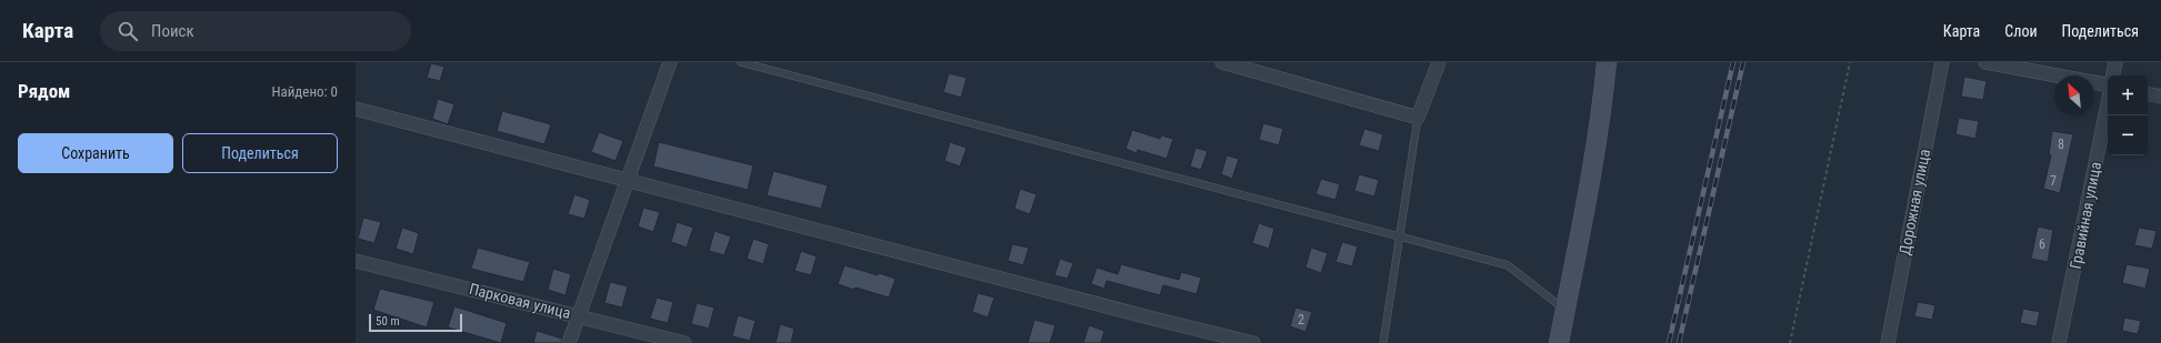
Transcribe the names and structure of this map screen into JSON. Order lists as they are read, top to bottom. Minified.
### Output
{"streets":{"street":["Дорожная улица","Гравийная улица","Парковая улица"]},"house_numbers":["8","7","6","2"],"scale_bar":"50 m","north":"top left","page":{"header":"Карта","search":"Поиск","nav":["Карта","Слои","Поделиться"],"heading":["Рядом","Найдено: 0"],"map_buttons":["+","−"],"buttons":["Сохранить","Поделиться"],"scale":"50 m"}}
